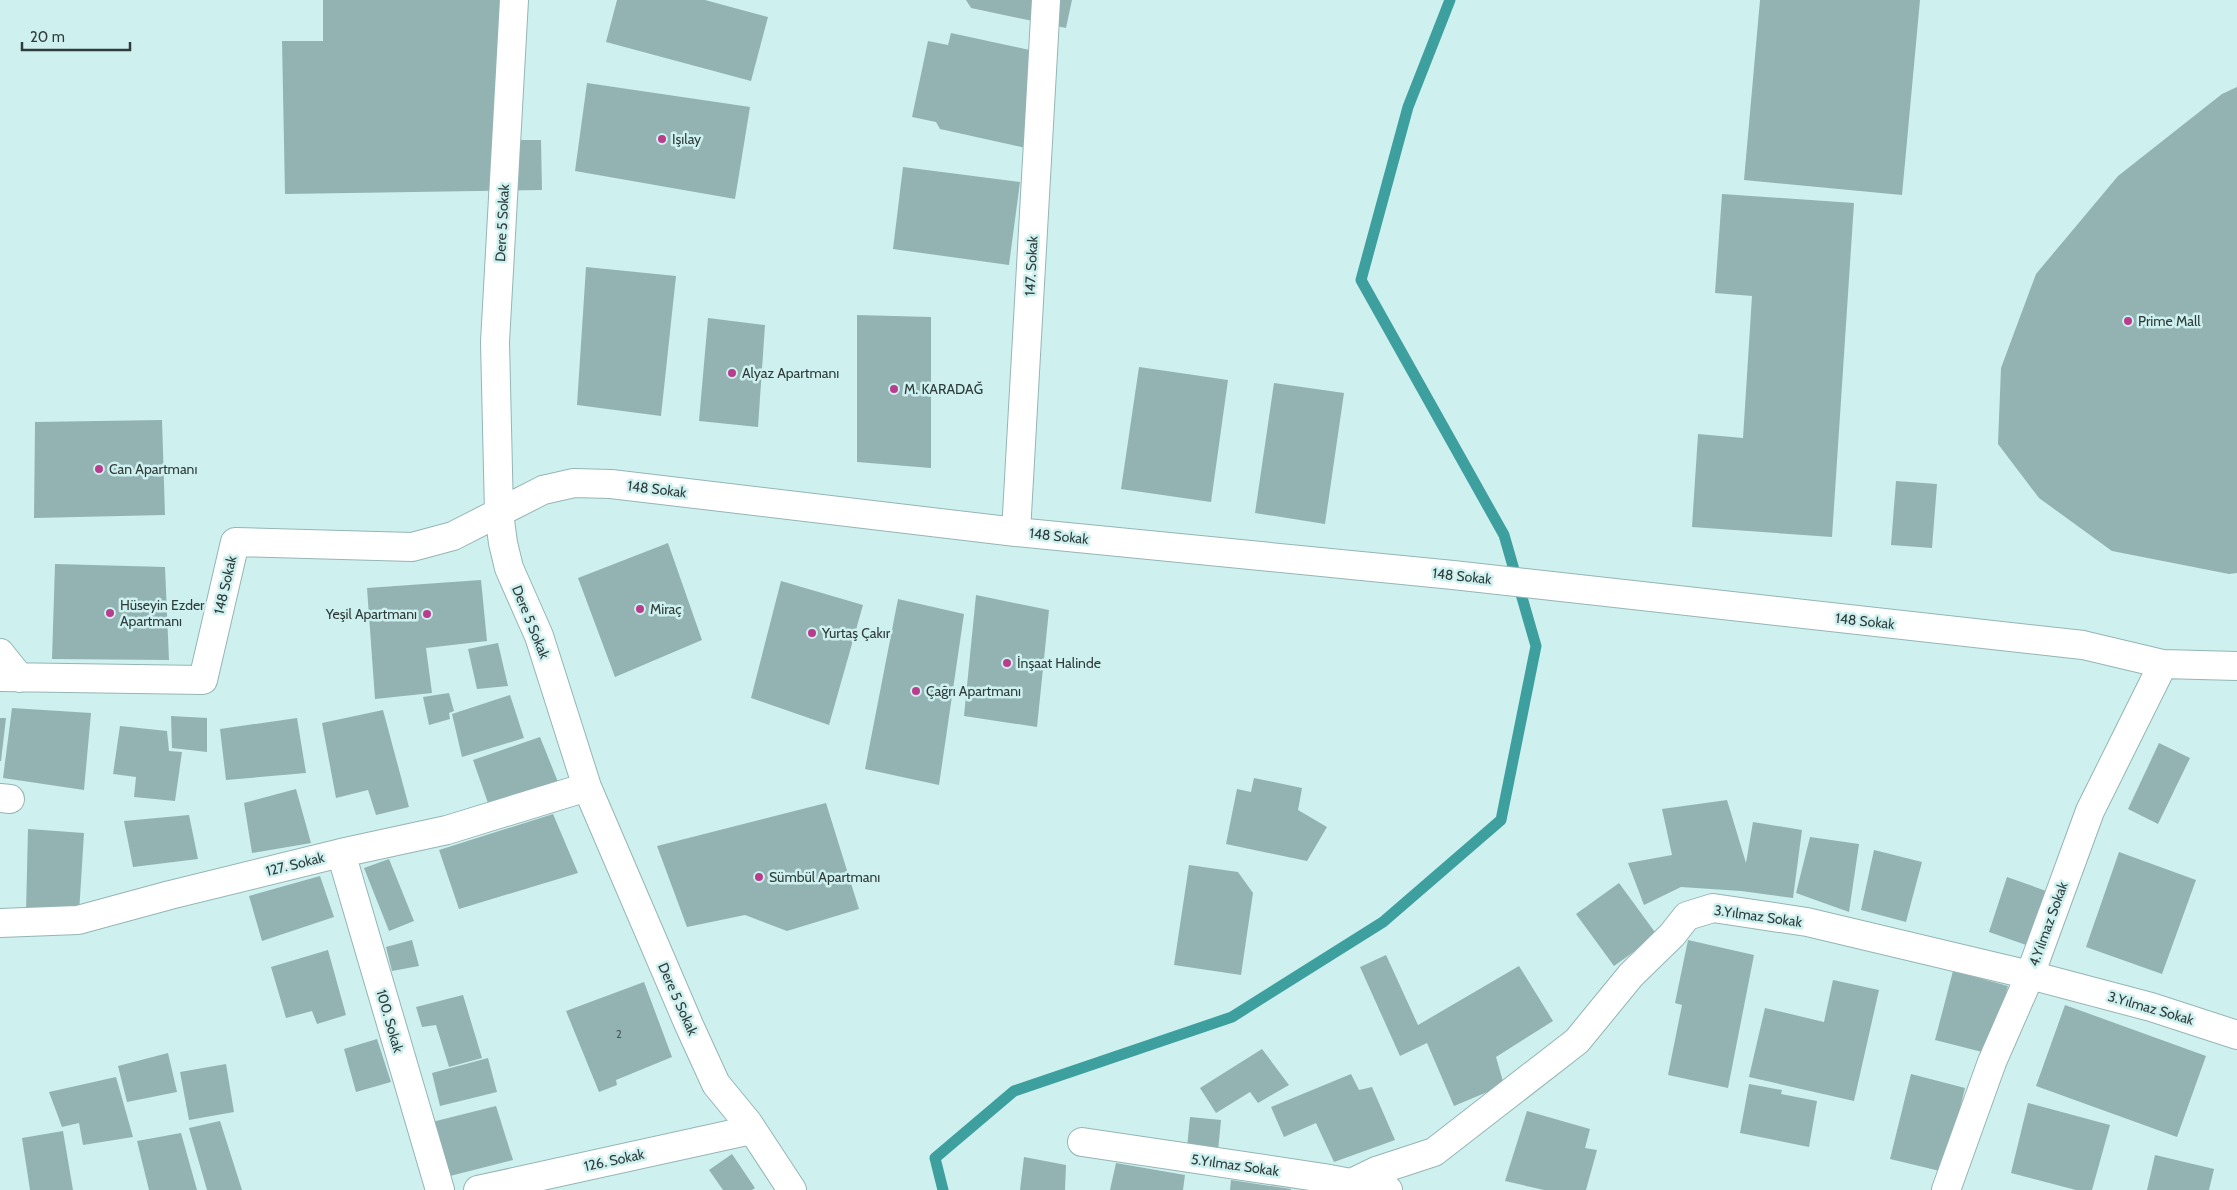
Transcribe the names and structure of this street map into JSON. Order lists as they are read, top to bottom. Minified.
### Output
{"streets":{"street":["Dere 5 Sokak","147. Sokak","148 Sokak","127. Sokak","3.Yılmaz Sokak","4.Yılmaz Sokak","100. Sokak","126. Sokak","5.Yılmaz Sokak"]},"crossings":[["Dere 5 Sokak","148 Sokak"],["Dere 5 Sokak","127. Sokak"],["Dere 5 Sokak","126. Sokak"],["147. Sokak","148 Sokak"],["148 Sokak","4.Yılmaz Sokak"],["127. Sokak","100. Sokak"],["3.Yılmaz Sokak","4.Yılmaz Sokak"],["3.Yılmaz Sokak","5.Yılmaz Sokak"]],"places":["Işılay","Prime Mall","Alyaz Apartmanı","M. KARADAĞ","Can Apartmanı","Miraç","Hüseyin Ezder Apartmanı","Yeşil Apartmanı","Yurtaş Çakır","İnşaat Halinde","Çağrı Apartmanı","Sümbül Apartmanı"],"house_numbers":["2"],"scale_bar":"20 m"}
